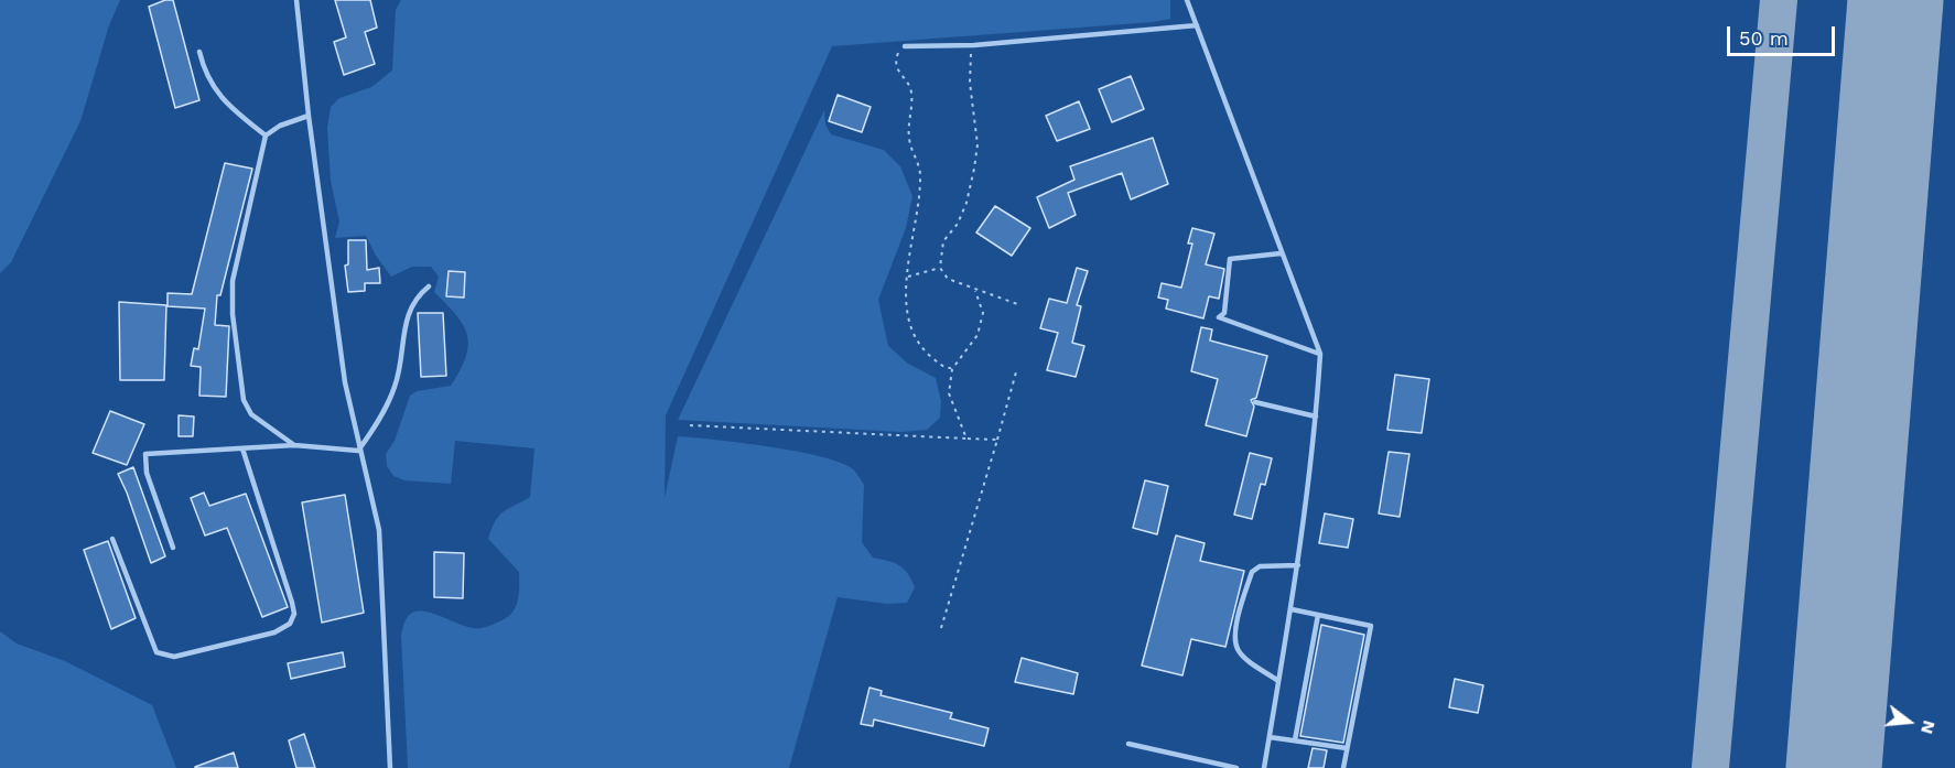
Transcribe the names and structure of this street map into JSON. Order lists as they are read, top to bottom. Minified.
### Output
{"scale_bar":"50 m","north":"right"}
